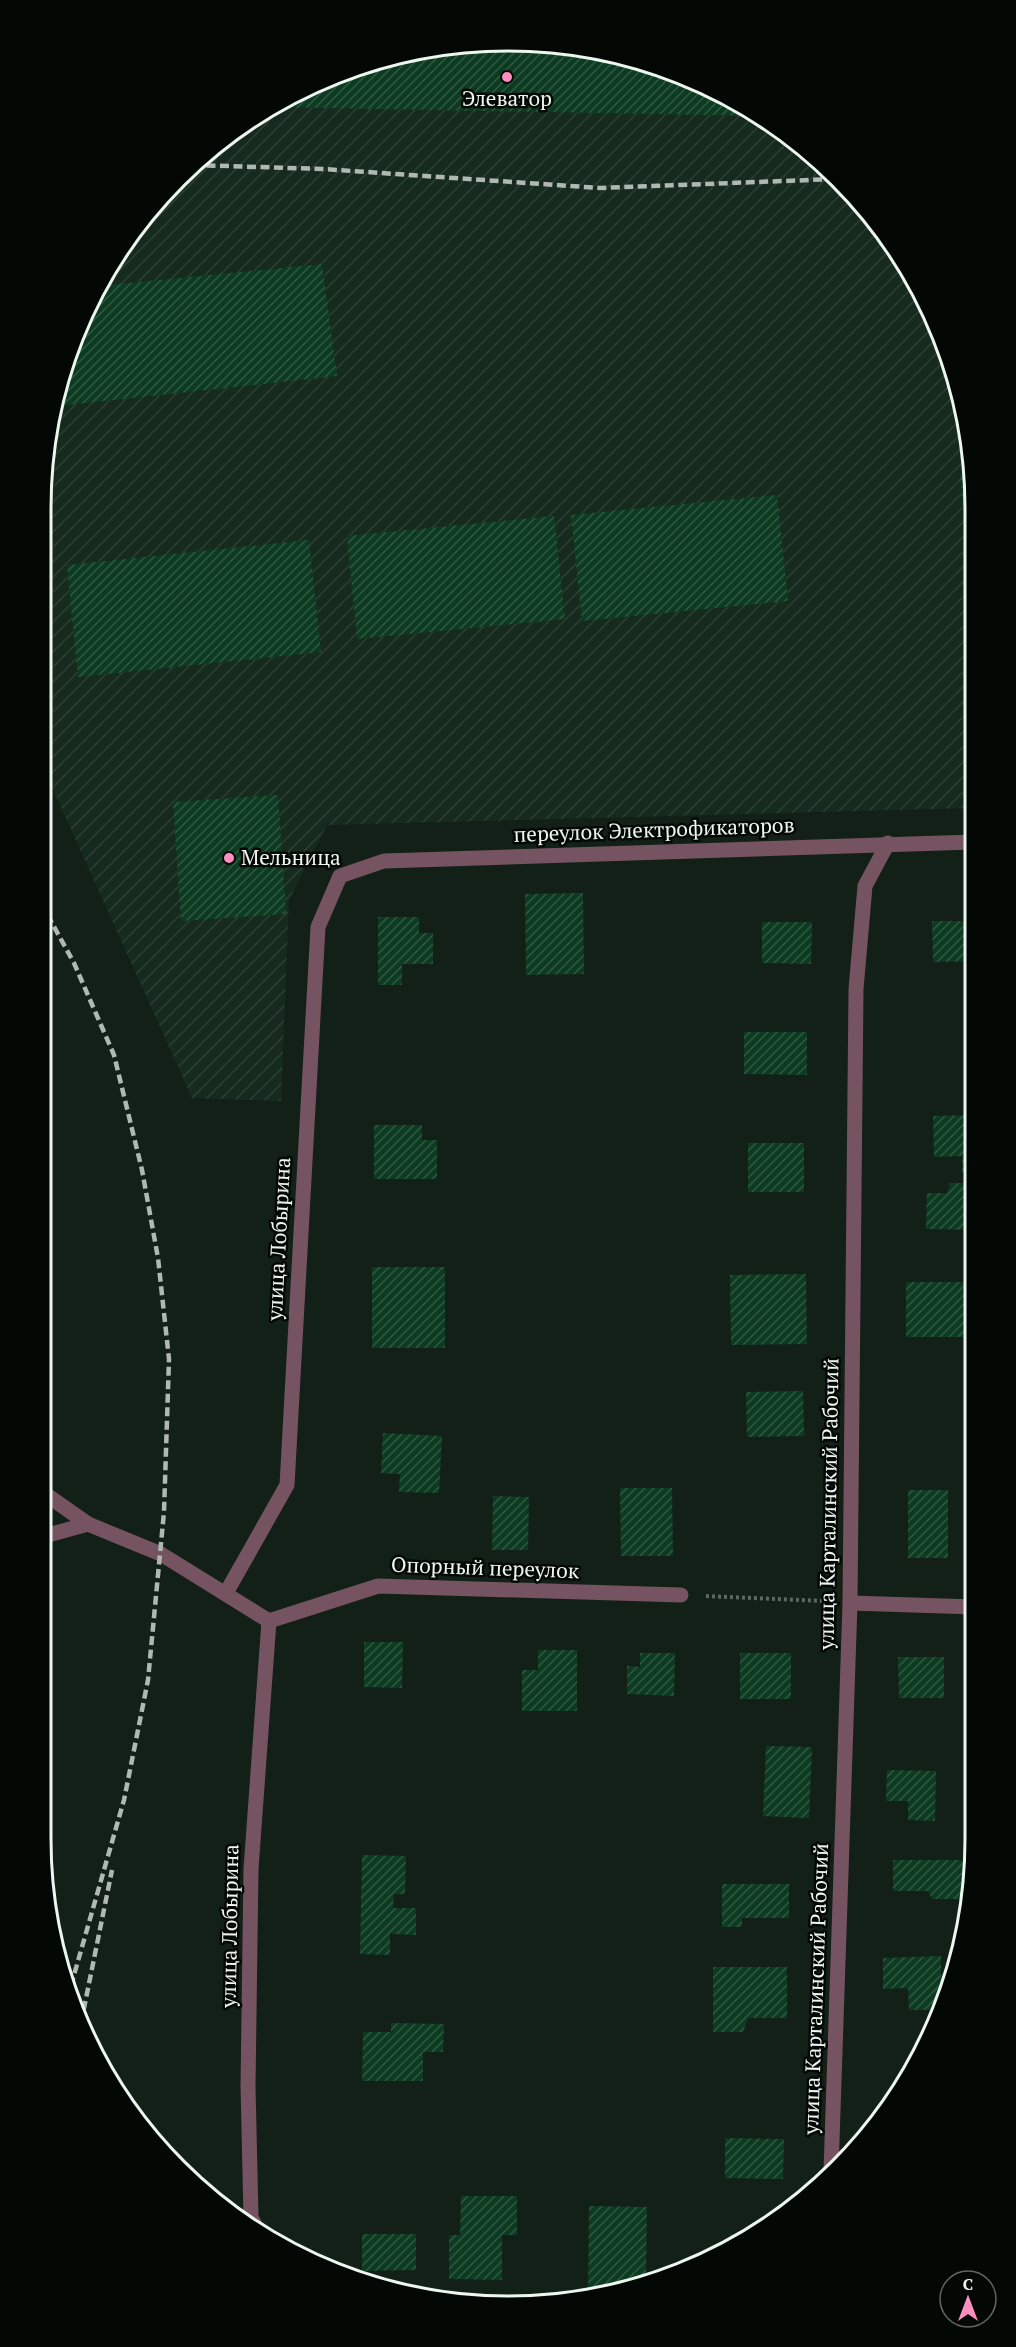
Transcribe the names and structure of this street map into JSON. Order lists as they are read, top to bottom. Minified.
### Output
{"streets":{"street":["переулок Электрофикаторов","улица Лобырина","улица Карталинский Рабочий","Опорный переулок"]},"crossings":[["переулок Электрофикаторов","улица Лобырина"],["переулок Электрофикаторов","улица Карталинский Рабочий"],["улица Лобырина","Опорный переулок"]],"places":["Элеватор","Мельница"],"north":"top"}
